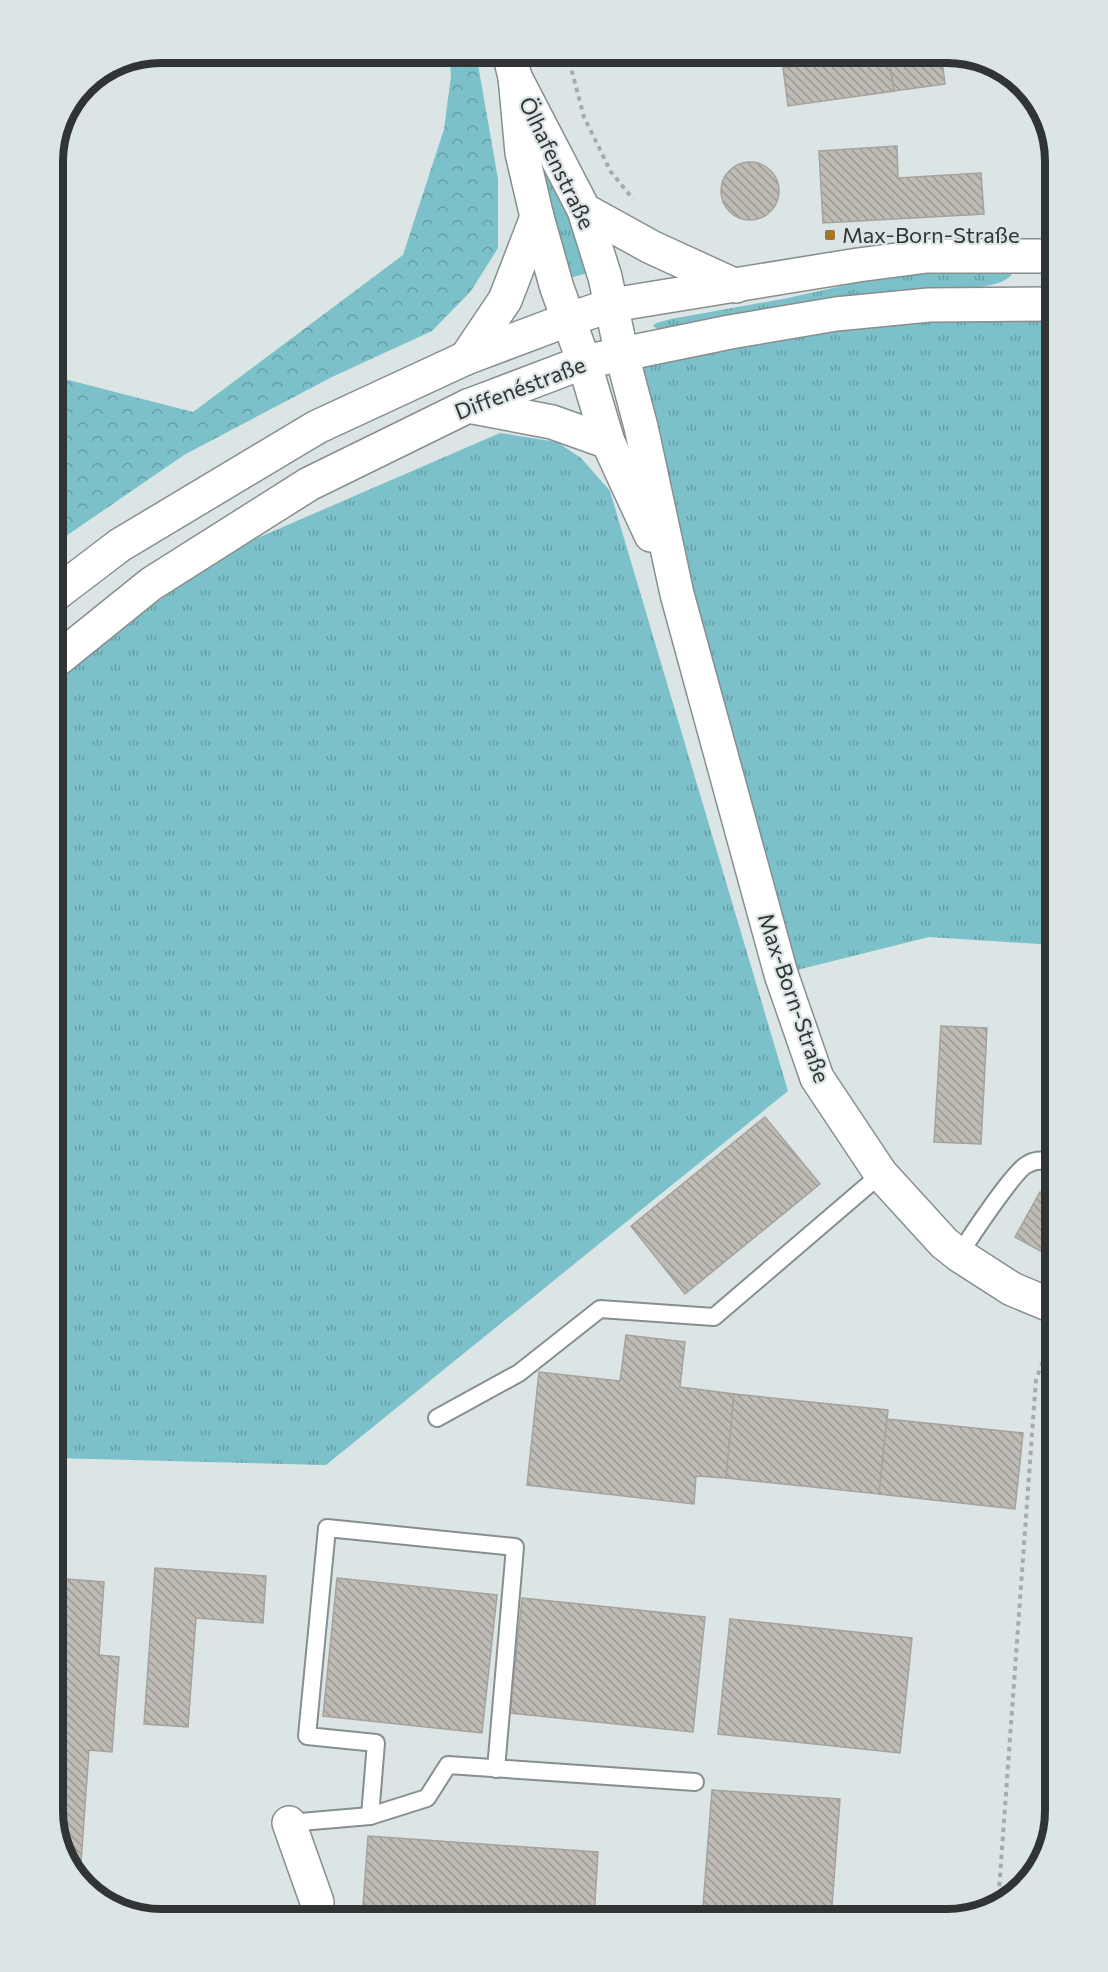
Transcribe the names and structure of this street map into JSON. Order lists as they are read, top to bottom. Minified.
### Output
{"streets":{"main road":["Ölhafenstraße","Diffenéstraße","Max-Born-Straße"]},"crossings":[["Ölhafenstraße","Diffenéstraße"],["Ölhafenstraße","Max-Born-Straße"],["Diffenéstraße","Max-Born-Straße"]],"places":{"transit":["Max-Born-Straße"]}}
